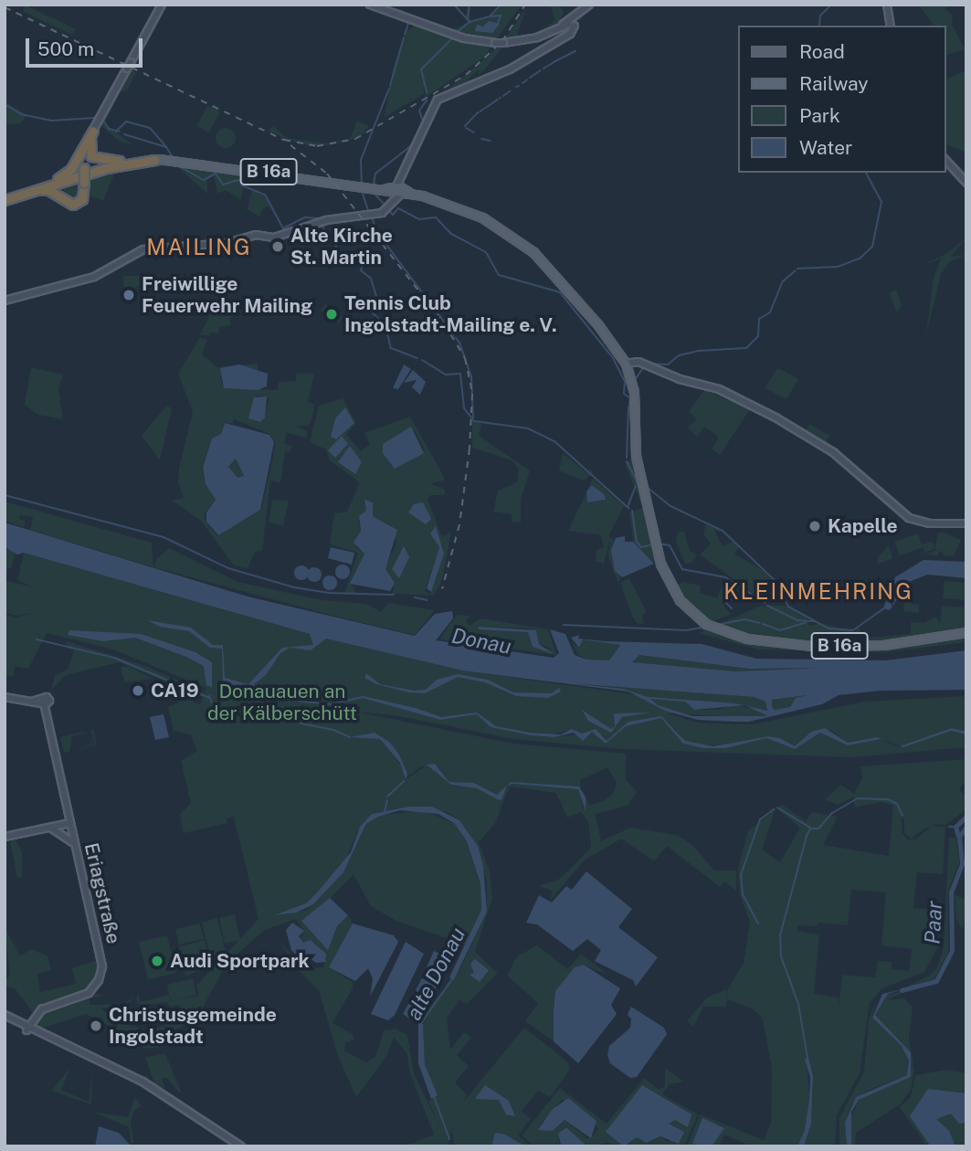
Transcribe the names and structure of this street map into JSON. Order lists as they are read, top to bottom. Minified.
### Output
{"streets":{"highway":["B 16a"],"street":["Eriagstraße"]},"districts":["MAILING","KLEINMEHRING"],"water":["Donau","Paar","alte Donau"],"parks":["Donauauen an der Kälberschütt"],"places":["Alte Kirche St. Martin","Freiwillige Feuerwehr Mailing","Tennis Club Ingolstadt-Mailing e. V.","Kapelle","CA19","Audi Sportpark","Christusgemeinde Ingolstadt"],"legend":["Road","Railway","Park","Water"],"scale_bar":"500 m"}
